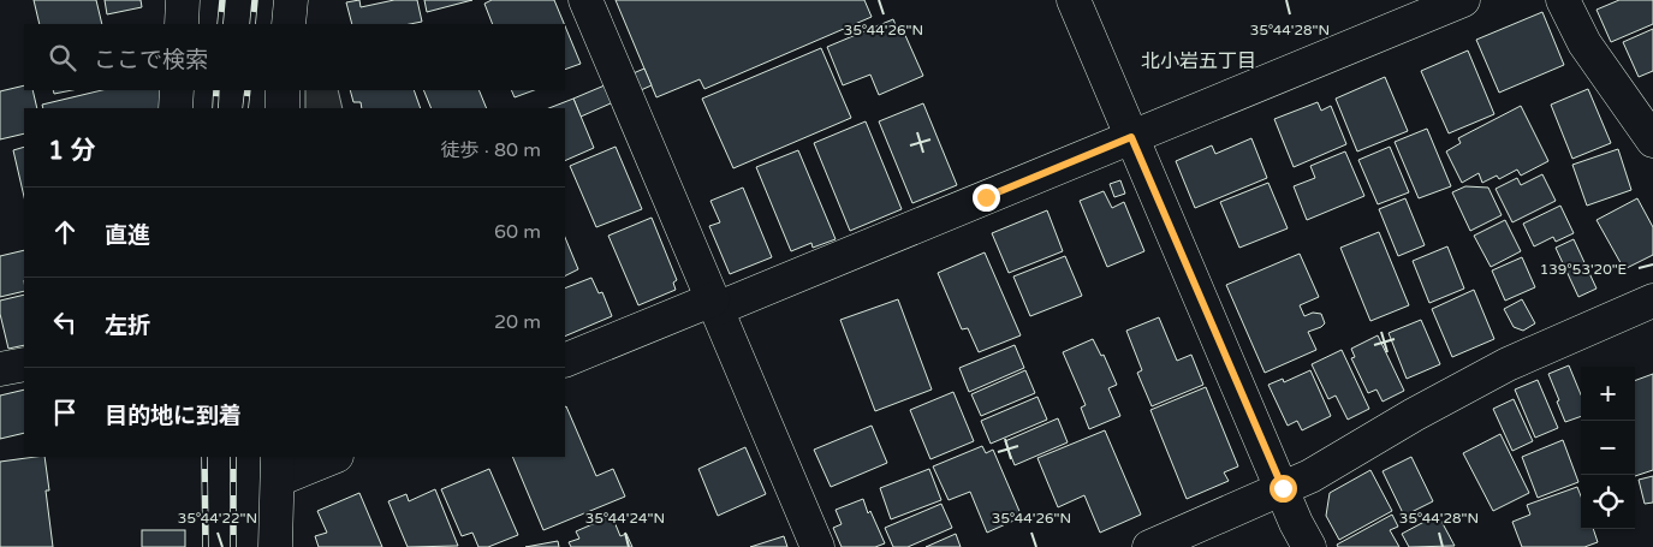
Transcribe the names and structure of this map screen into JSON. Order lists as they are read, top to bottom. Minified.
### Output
{"districts":["北小岩五丁目"],"page":{"search":"ここで検索","heading":["1 分","徒歩 · 80 m"],"list":[["直進","60 m"],["左折","20 m"],"目的地に到着"],"map_buttons":["+","−"]},"coordinates":["35°44'26\"N","35°44'28\"N","139°53'20\"E","35°44'22\"N","35°44'24\"N"]}
